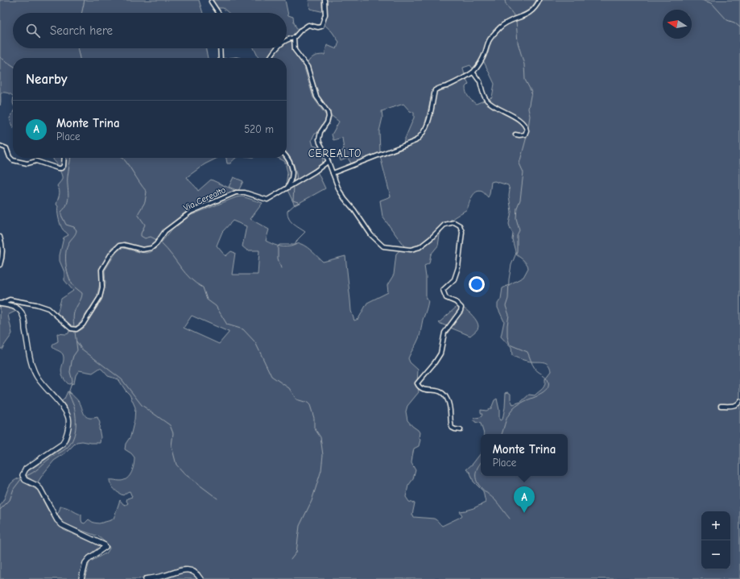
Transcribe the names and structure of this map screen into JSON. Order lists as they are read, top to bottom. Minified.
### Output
{"streets":{"street":["Via Cerealto"]},"districts":["CEREALTO"],"north":"left","page":{"search":"Search here","heading":"Nearby","list":[{"mark":"A","name":"Monte Trina","note":"Place","value":"520 m"}],"popup":["Monte Trina","Place"],"pins":"A","map_buttons":["+","−"]}}
